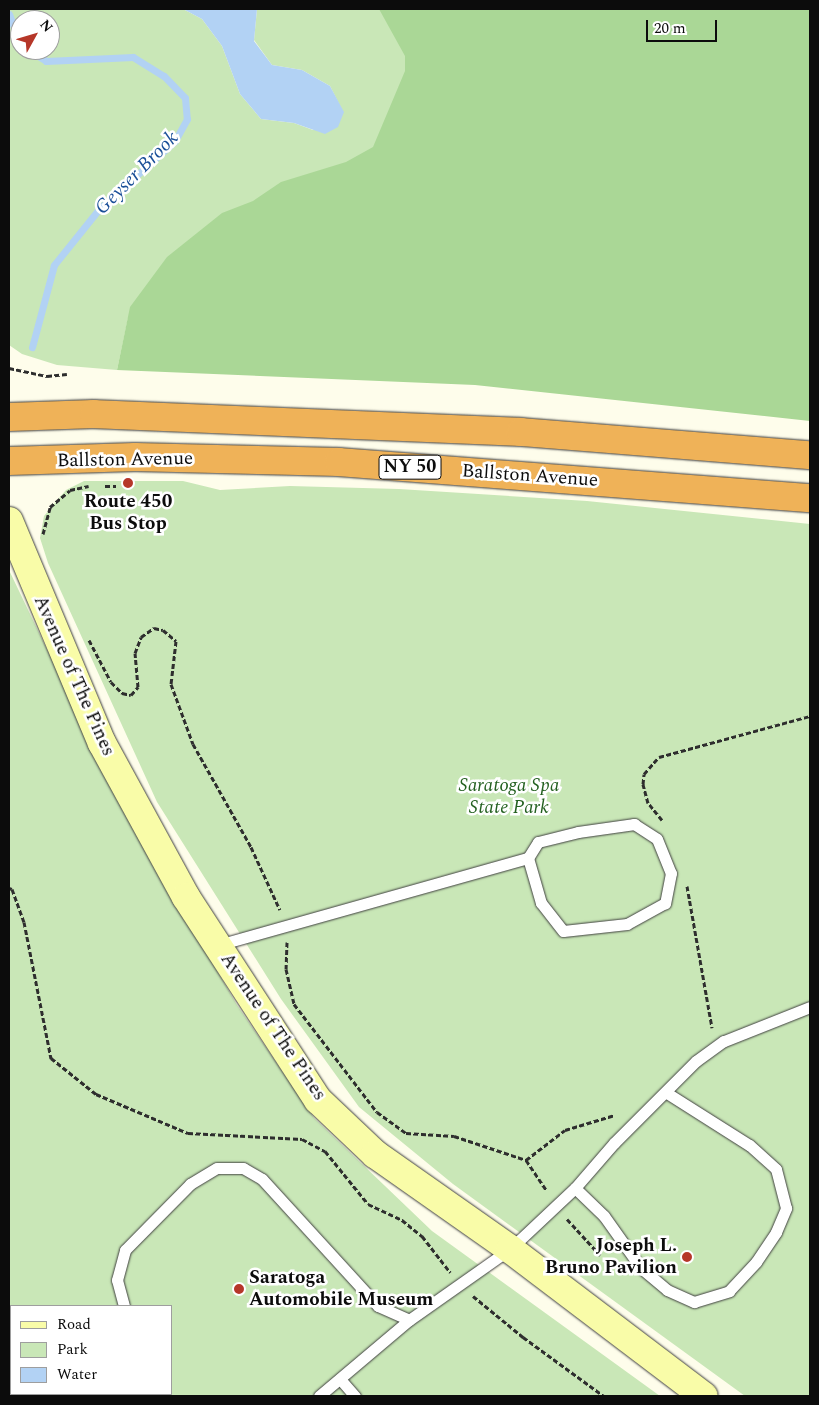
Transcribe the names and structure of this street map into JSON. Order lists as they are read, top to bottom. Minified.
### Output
{"streets":{"highway":["Ballston Avenue","NY 50"],"street":["Avenue of The Pines"]},"water":["Geyser Brook"],"parks":["Saratoga Spa State Park"],"places":["Route 450 Bus Stop","Joseph L. Bruno Pavilion","Saratoga Automobile Museum"],"legend":["Road","Park","Water"],"scale_bar":"20 m","north":"top right"}
